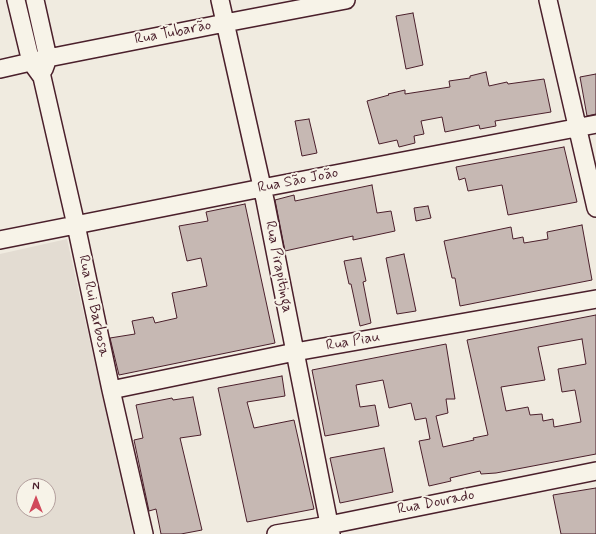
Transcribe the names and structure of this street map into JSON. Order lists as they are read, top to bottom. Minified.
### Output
{"streets":{"street":["Rua Tubarão","Rua São João","Rua Pirapitinga","Rua Rui Barbosa","Rua Piau","Rua Dourado"]},"crossings":[["Rua Tubarão","Rua Pirapitinga"],["Rua Tubarão","Rua Rui Barbosa"],["Rua São João","Rua Pirapitinga"],["Rua São João","Rua Rui Barbosa"],["Rua Pirapitinga","Rua Piau"],["Rua Pirapitinga","Rua Dourado"],["Rua Rui Barbosa","Rua Piau"]],"north":"top"}
